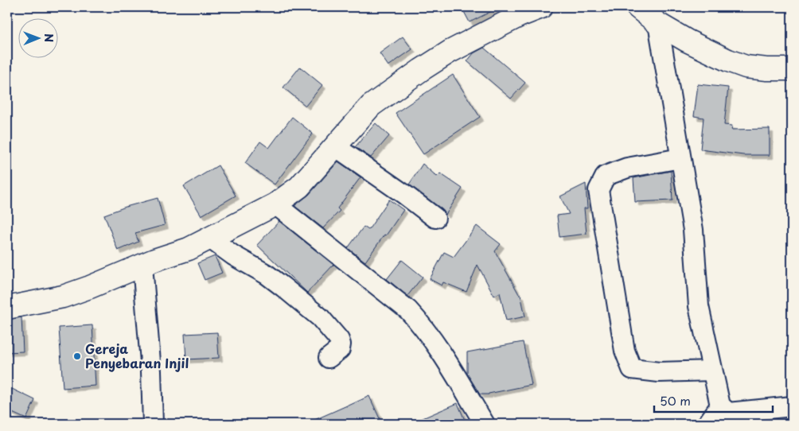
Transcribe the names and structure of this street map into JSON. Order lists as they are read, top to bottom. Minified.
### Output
{"places":["Gereja Penyebaran Injil"],"scale_bar":"50 m","north":"right"}
